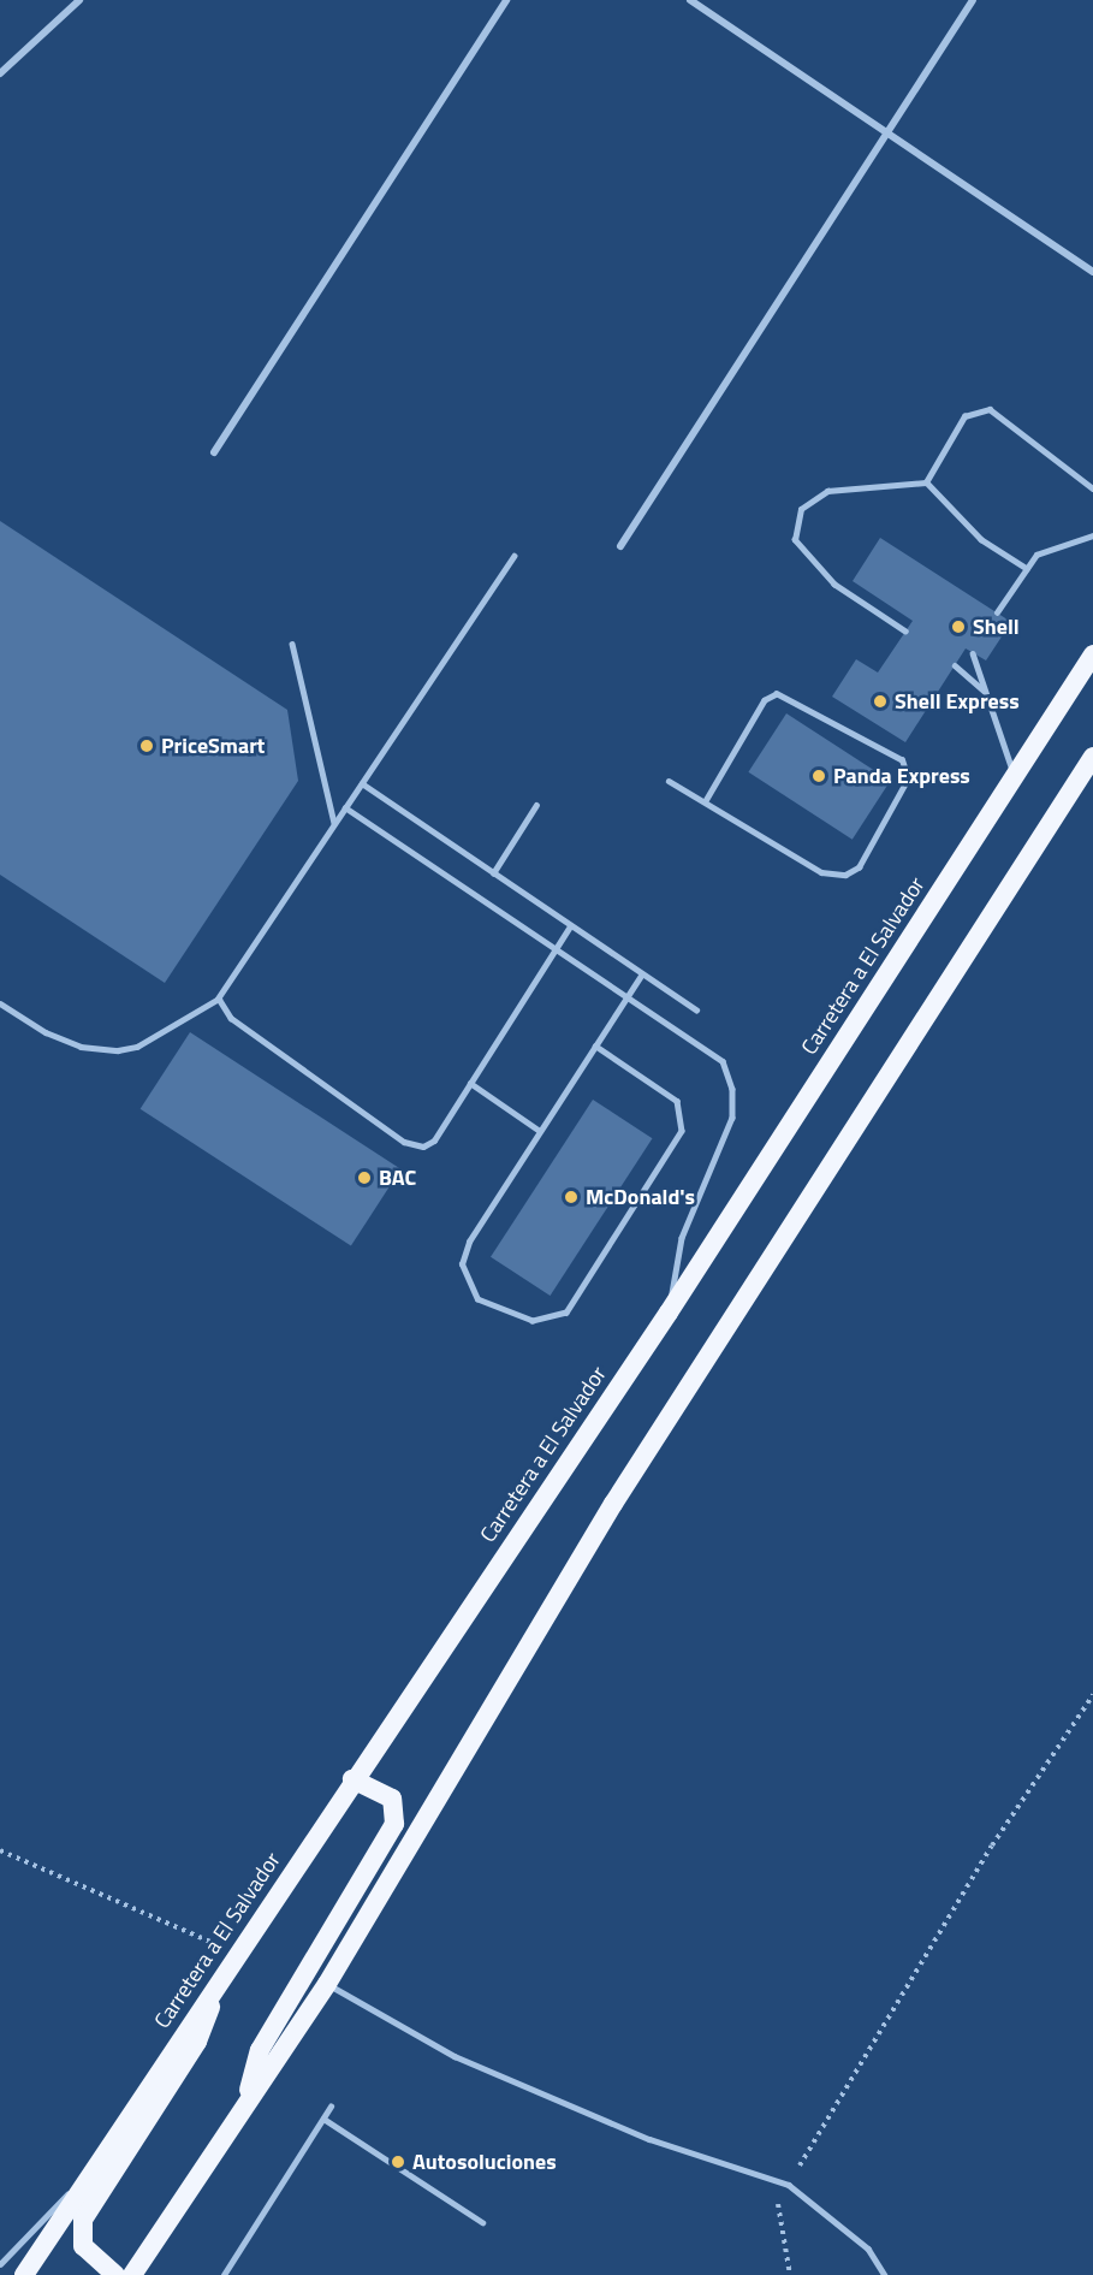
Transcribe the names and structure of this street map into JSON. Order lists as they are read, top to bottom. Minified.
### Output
{"streets":{"highway":["Carretera a El Salvador"]},"places":["Shell","Shell Express","PriceSmart","Panda Express","BAC","McDonald's","Autosoluciones"]}
